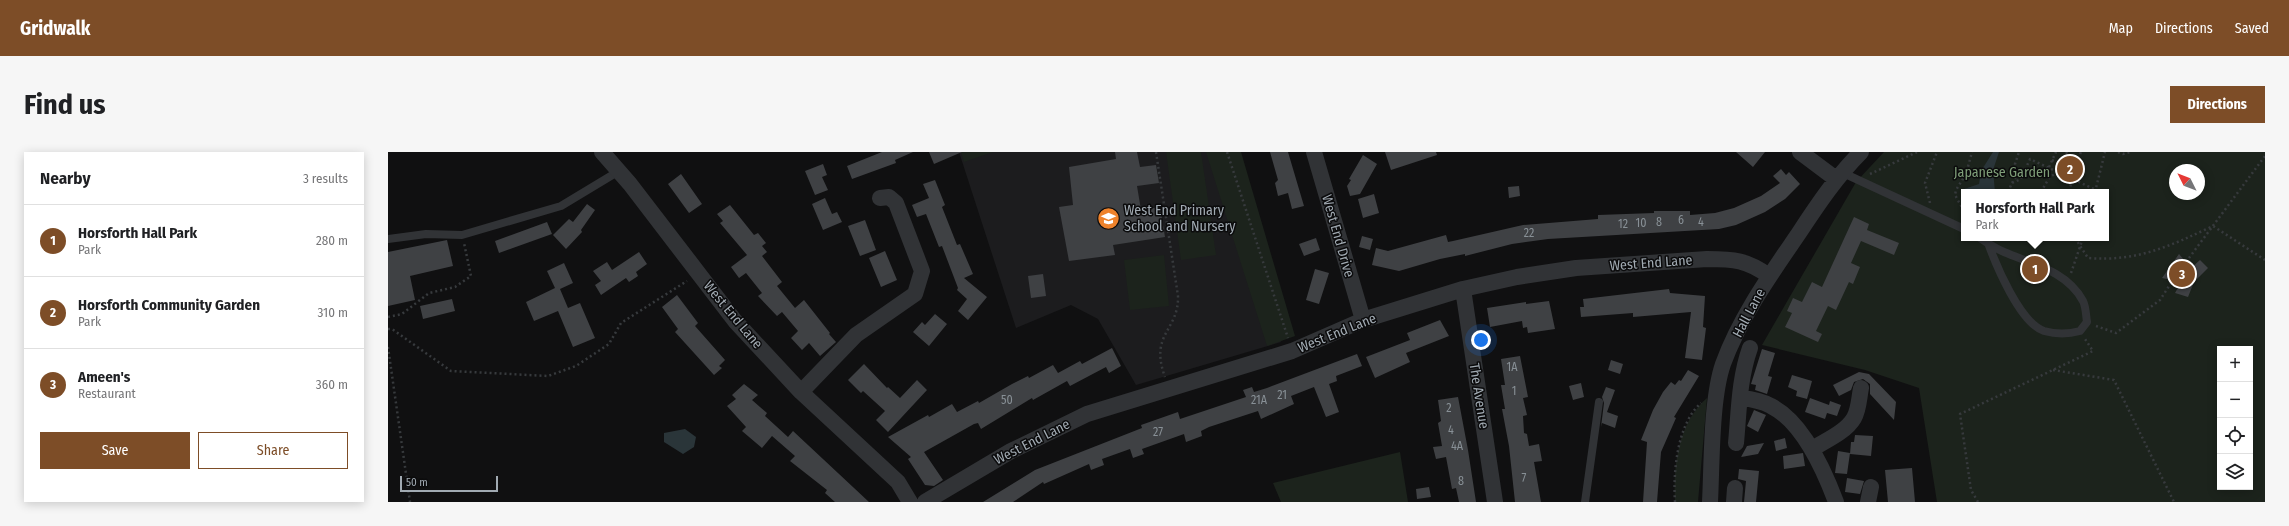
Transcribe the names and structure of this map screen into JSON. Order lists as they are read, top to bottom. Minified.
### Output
{"streets":{"street":["West End Drive","West End Lane","Hall Lane","The Avenue"]},"crossings":[["West End Drive","West End Lane"],["West End Lane","Hall Lane"],["West End Lane","The Avenue"]],"parks":["Japanese Garden"],"places":{"school or university":["West End Primary School and Nursery"]},"house_numbers":["6","8","4","10","12","22","1A","1","21","50","21A","2","4","27","4A","7","8"],"scale_bar":"50 m","north":"top left","page":{"header":"Gridwalk","nav":["Map","Directions","Saved"],"buttons":["Directions",["Save","Share"]],"title":"Find us","heading":["Nearby","3 results"],"pins":["2","1","3"],"popup":["Horsforth Hall Park","Park"],"list":[{"mark":"1","name":"Horsforth Hall Park","note":"Park","value":"280 m"},{"mark":"2","name":"Horsforth Community Garden","note":"Park","value":"310 m"},{"mark":"3","name":"Ameen's","note":"Restaurant","value":"360 m"}],"map_buttons":["+","−"],"scale":"50 m"}}
